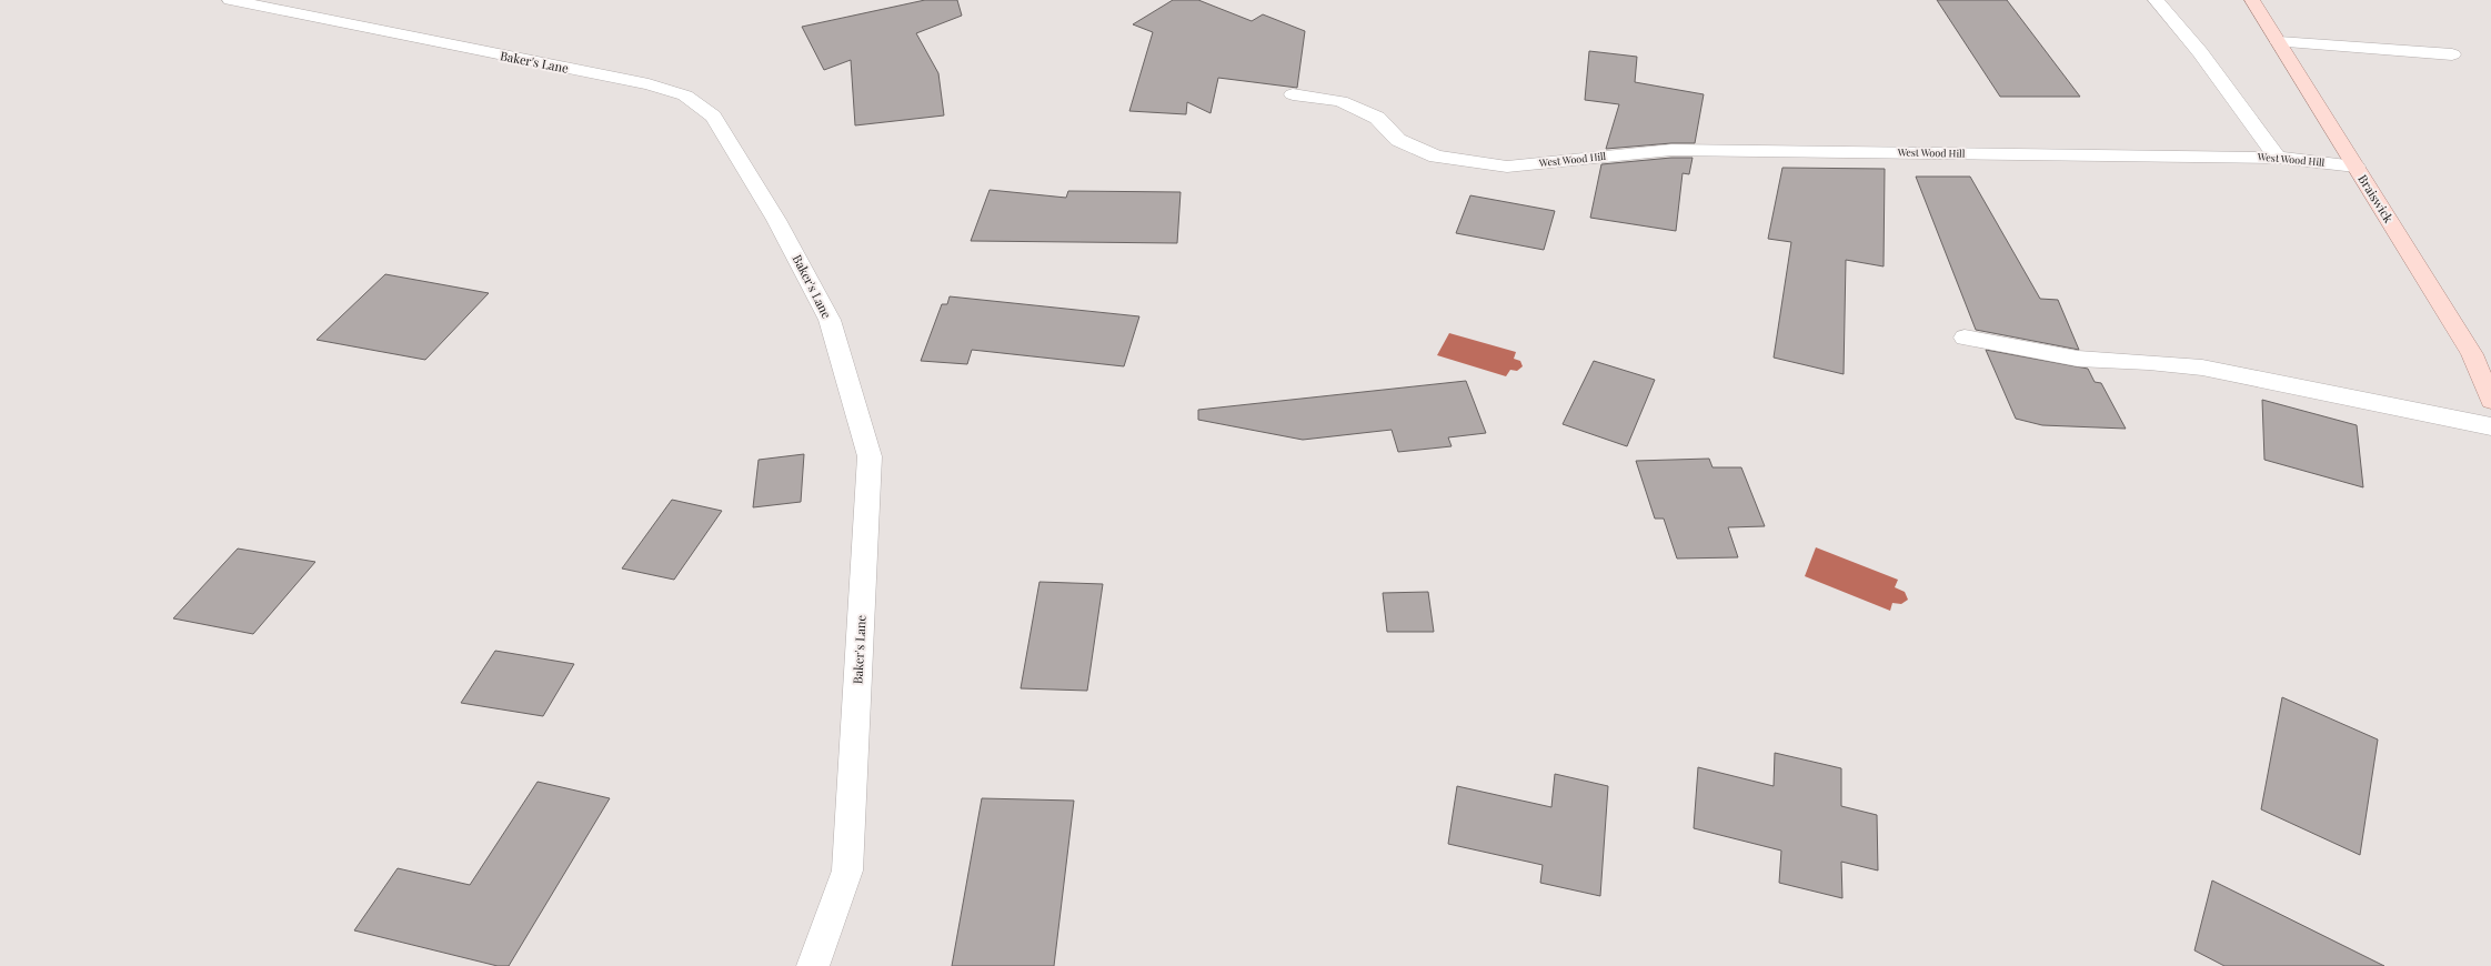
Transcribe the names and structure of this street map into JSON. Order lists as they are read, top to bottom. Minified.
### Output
{"streets":{"main road":["Braiswick"],"street":["Baker's Lane","West Wood Hill"]},"crossings":[["West Wood Hill","Braiswick"]]}
